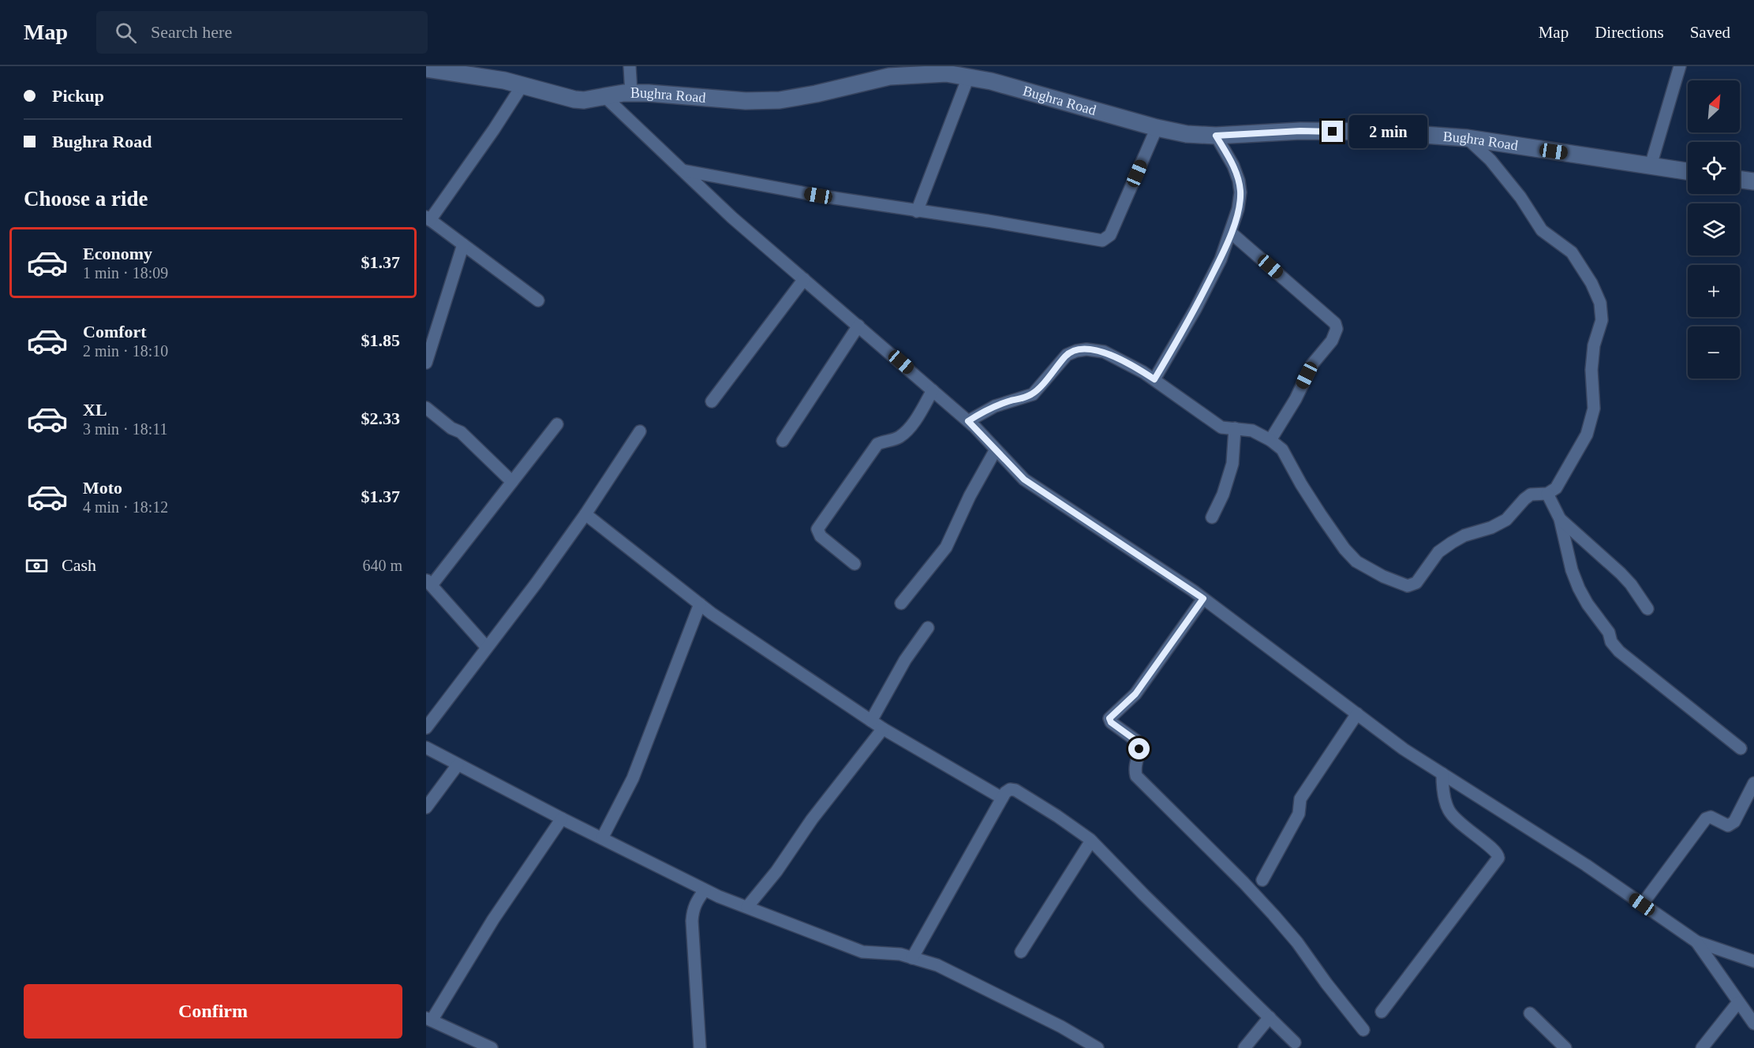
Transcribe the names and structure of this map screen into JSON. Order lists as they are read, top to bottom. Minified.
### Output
{"streets":{"street":["Bughra Road"]},"north":"top right","page":{"header":"Map","search":"Search here","nav":["Map","Directions","Saved"],"banner":["Pickup","Bughra Road"],"map_buttons":["+","−"],"bubble":"2 min","heading":"Choose a ride","list":[{"name":"Economy","note":"1 min · 18:09","value":"$1.37"},{"name":"Comfort","note":"2 min · 18:10","value":"$1.85"},{"name":"XL","note":"3 min · 18:11","value":"$2.33"},{"name":"Moto","note":"4 min · 18:12","value":"$1.37"}],"pay":["Cash","640 m"],"buttons":"Confirm"}}
